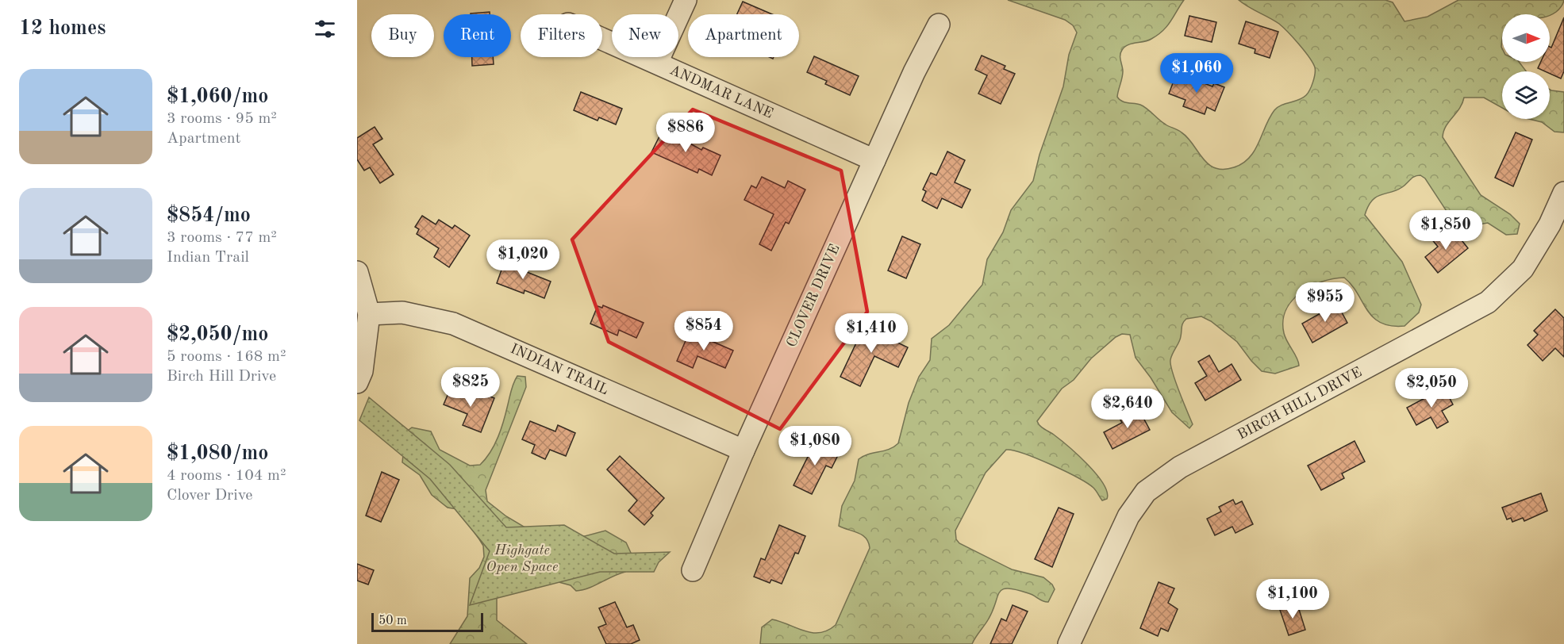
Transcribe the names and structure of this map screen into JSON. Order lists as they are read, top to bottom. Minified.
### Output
{"streets":{"street":["ANDMAR LANE","CLOVER DRIVE","INDIAN TRAIL","BIRCH HILL DRIVE"]},"crossings":[["ANDMAR LANE","CLOVER DRIVE"],["CLOVER DRIVE","INDIAN TRAIL"]],"parks":["Highgate Open Space"],"scale_bar":"50 m","north":"right","page":{"heading":"12 homes","chip":["Buy","Rent","Filters","New","Apartment"],"price":["$1,060","$886","$1,850","$1,020","$955","$854","$1,410","$825","$2,050","$2,640","$1,080","$1,100"],"list":[{"name":"$1,060/mo","note":"3 rooms · 95 m² · Apartment"},{"name":"$854/mo","note":"3 rooms · 77 m² · Indian Trail"},{"name":"$2,050/mo","note":"5 rooms · 168 m² · Birch Hill Drive"},{"name":"$1,080/mo","note":"4 rooms · 104 m² · Clover Drive"}],"scale":"50 m"}}
